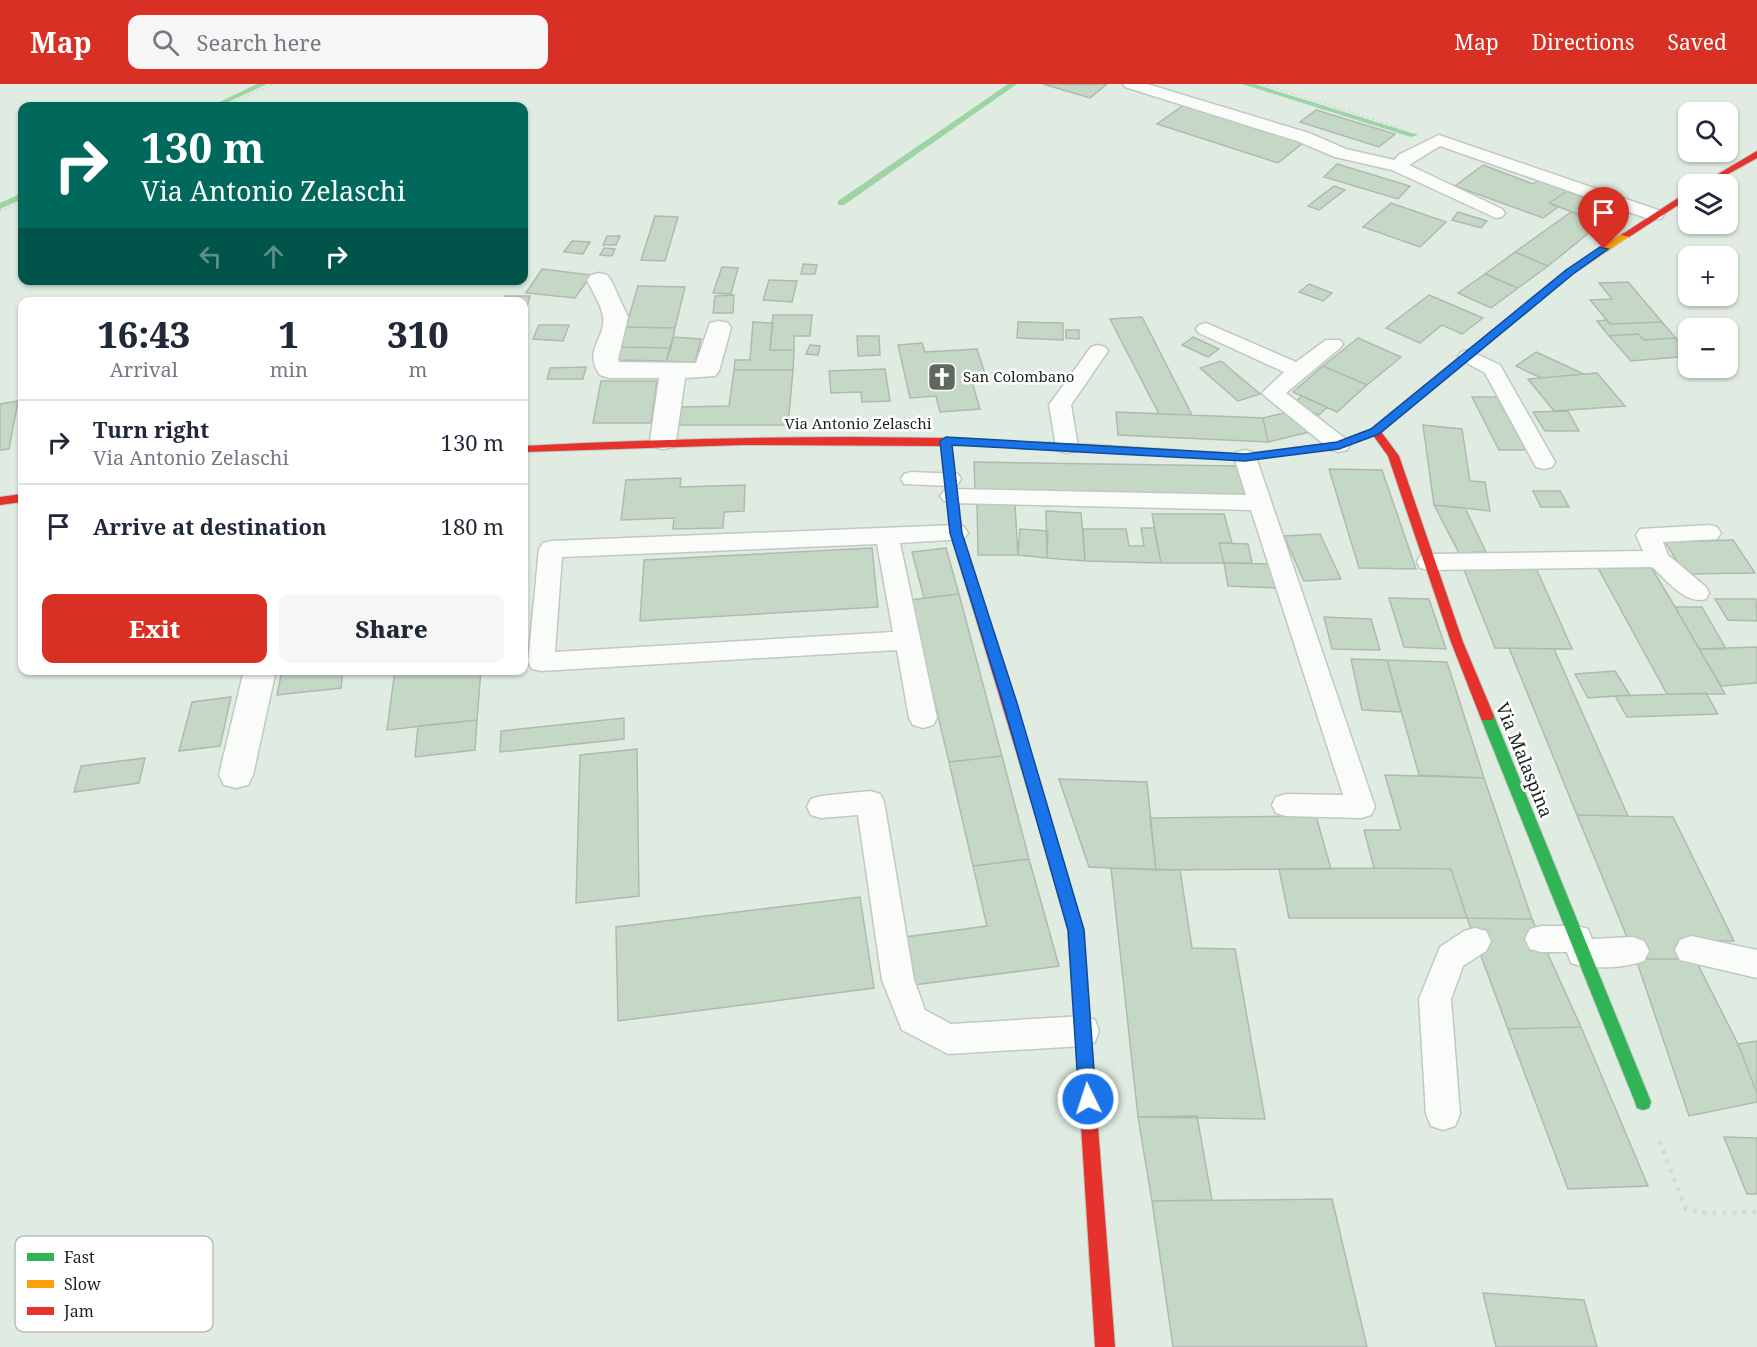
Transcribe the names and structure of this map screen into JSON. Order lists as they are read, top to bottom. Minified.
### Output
{"streets":{"street":["Via Antonio Zelaschi","Via Malaspina"]},"crossings":[["Via Antonio Zelaschi","Via Malaspina"]],"places":{"church":["San Colombano"]},"legend":["Fast","Slow","Jam"],"page":{"header":"Map","search":"Search here","nav":["Map","Directions","Saved"],"map_buttons":["+","−"],"turn":["130 m","Via Antonio Zelaschi"],"eta":["16:43","Arrival","1","min","310","m"],"list":[{"name":"Turn right","note":"Via Antonio Zelaschi","value":"130 m"},{"name":"Arrive at destination","value":"180 m"}],"buttons":["Exit","Share"]}}
